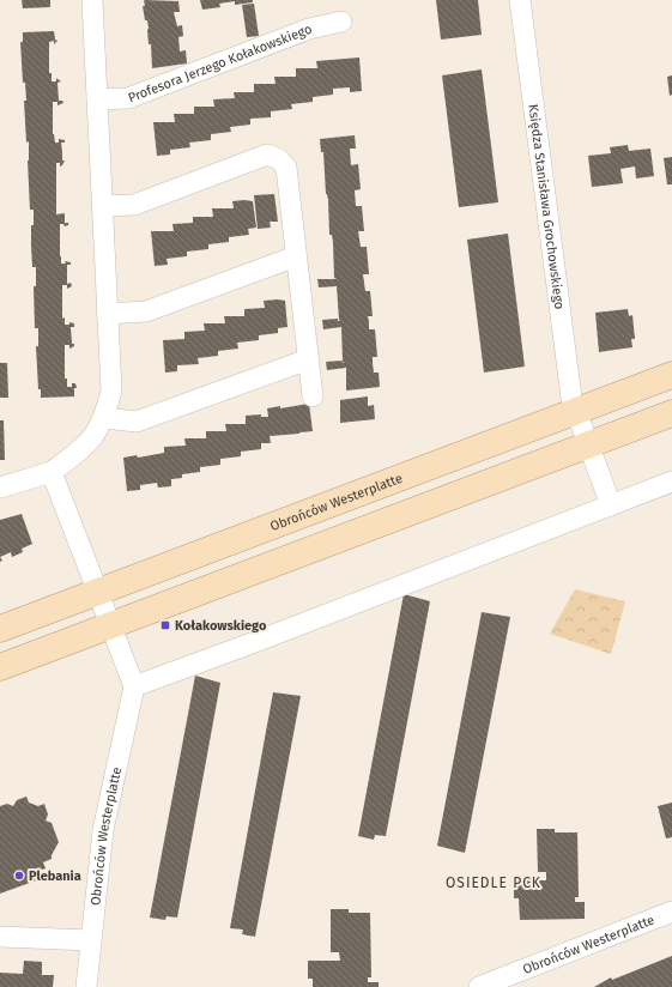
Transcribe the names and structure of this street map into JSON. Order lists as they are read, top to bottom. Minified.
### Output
{"streets":{"main road":["Obrońców Westerplatte"],"street":["Profesora Jerzego Kołakowskiego","Księdza Stanisława Grochowskiego"]},"crossings":[["Księdza Stanisława Grochowskiego","Obrońców Westerplatte"]],"districts":["OSIEDLE PCK"],"places":{"transit":["Kołakowskiego"],"other":["Plebania"]}}
